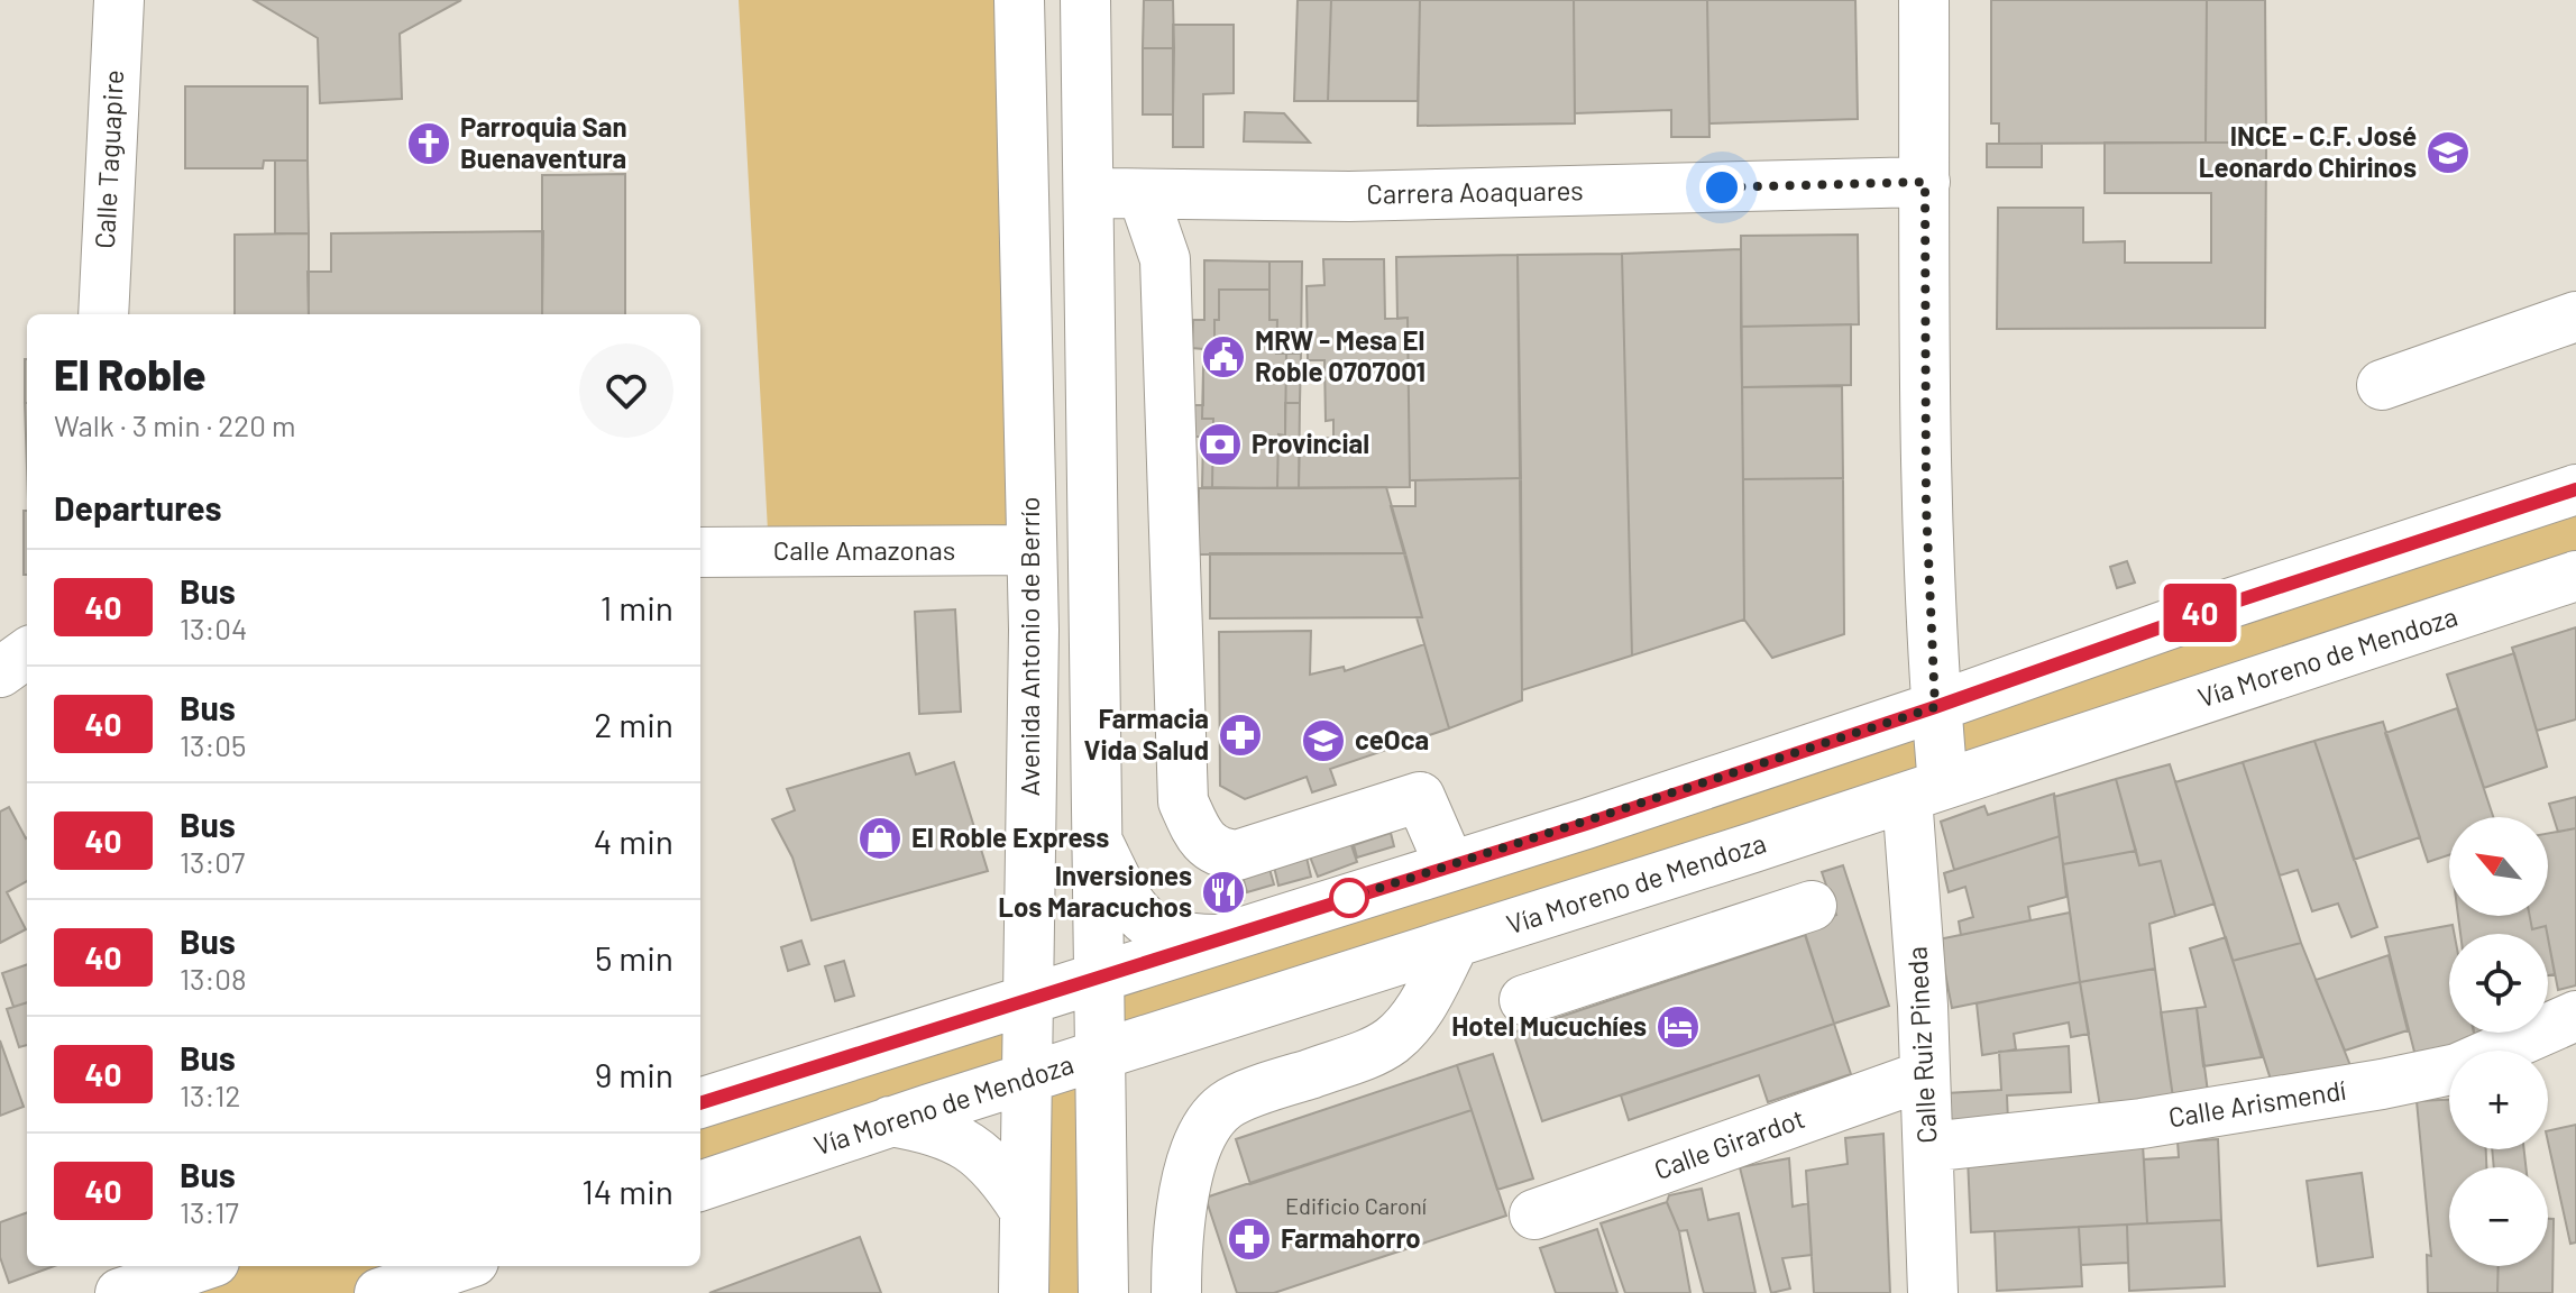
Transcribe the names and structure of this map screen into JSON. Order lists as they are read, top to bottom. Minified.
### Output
{"streets":{"street":["Calle Taguapire","Carrera Aoaquares","Calle Amazonas","Avenida Antonio de Berrío","Vía Moreno de Mendoza","Calle Ruiz Pineda","Calle Arismendí","Calle Girardot"]},"crossings":[["Carrera Aoaquares","Avenida Antonio de Berrío"],["Carrera Aoaquares","Calle Ruiz Pineda"],["Calle Amazonas","Avenida Antonio de Berrío"],["Avenida Antonio de Berrío","Vía Moreno de Mendoza"],["Vía Moreno de Mendoza","Calle Ruiz Pineda"],["Calle Ruiz Pineda","Calle Arismendí"],["Calle Ruiz Pineda","Calle Girardot"]],"places":{"church":["Parroquia San Buenaventura"],"school or university":["INCE - C.F. José Leonardo Chirinos","ceOca"],"public building":["MRW - Mesa El Roble 0707001"],"bank":["Provincial"],"pharmacy":["Farmacia Vida Salud","Farmahorro"],"shop":["El Roble Express"],"restaurant":["Inversiones Los Maracuchos"],"hotel":["Hotel Mucuchíes"]},"lines":["bus line 40"],"house_numbers":["Edificio Caroní"],"north":"top left","page":{"on_map":"40","heading":[["El Roble","Walk · 3 min · 220 m"],"Departures"],"list":[{"mark":"40","name":"Bus","note":"13:04","value":"1 min"},{"mark":"40","name":"Bus","note":"13:05","value":"2 min"},{"mark":"40","name":"Bus","note":"13:07","value":"4 min"},{"mark":"40","name":"Bus","note":"13:08","value":"5 min"},{"mark":"40","name":"Bus","note":"13:12","value":"9 min"},{"mark":"40","name":"Bus","note":"13:17","value":"14 min"}],"map_buttons":["+","−"]}}
